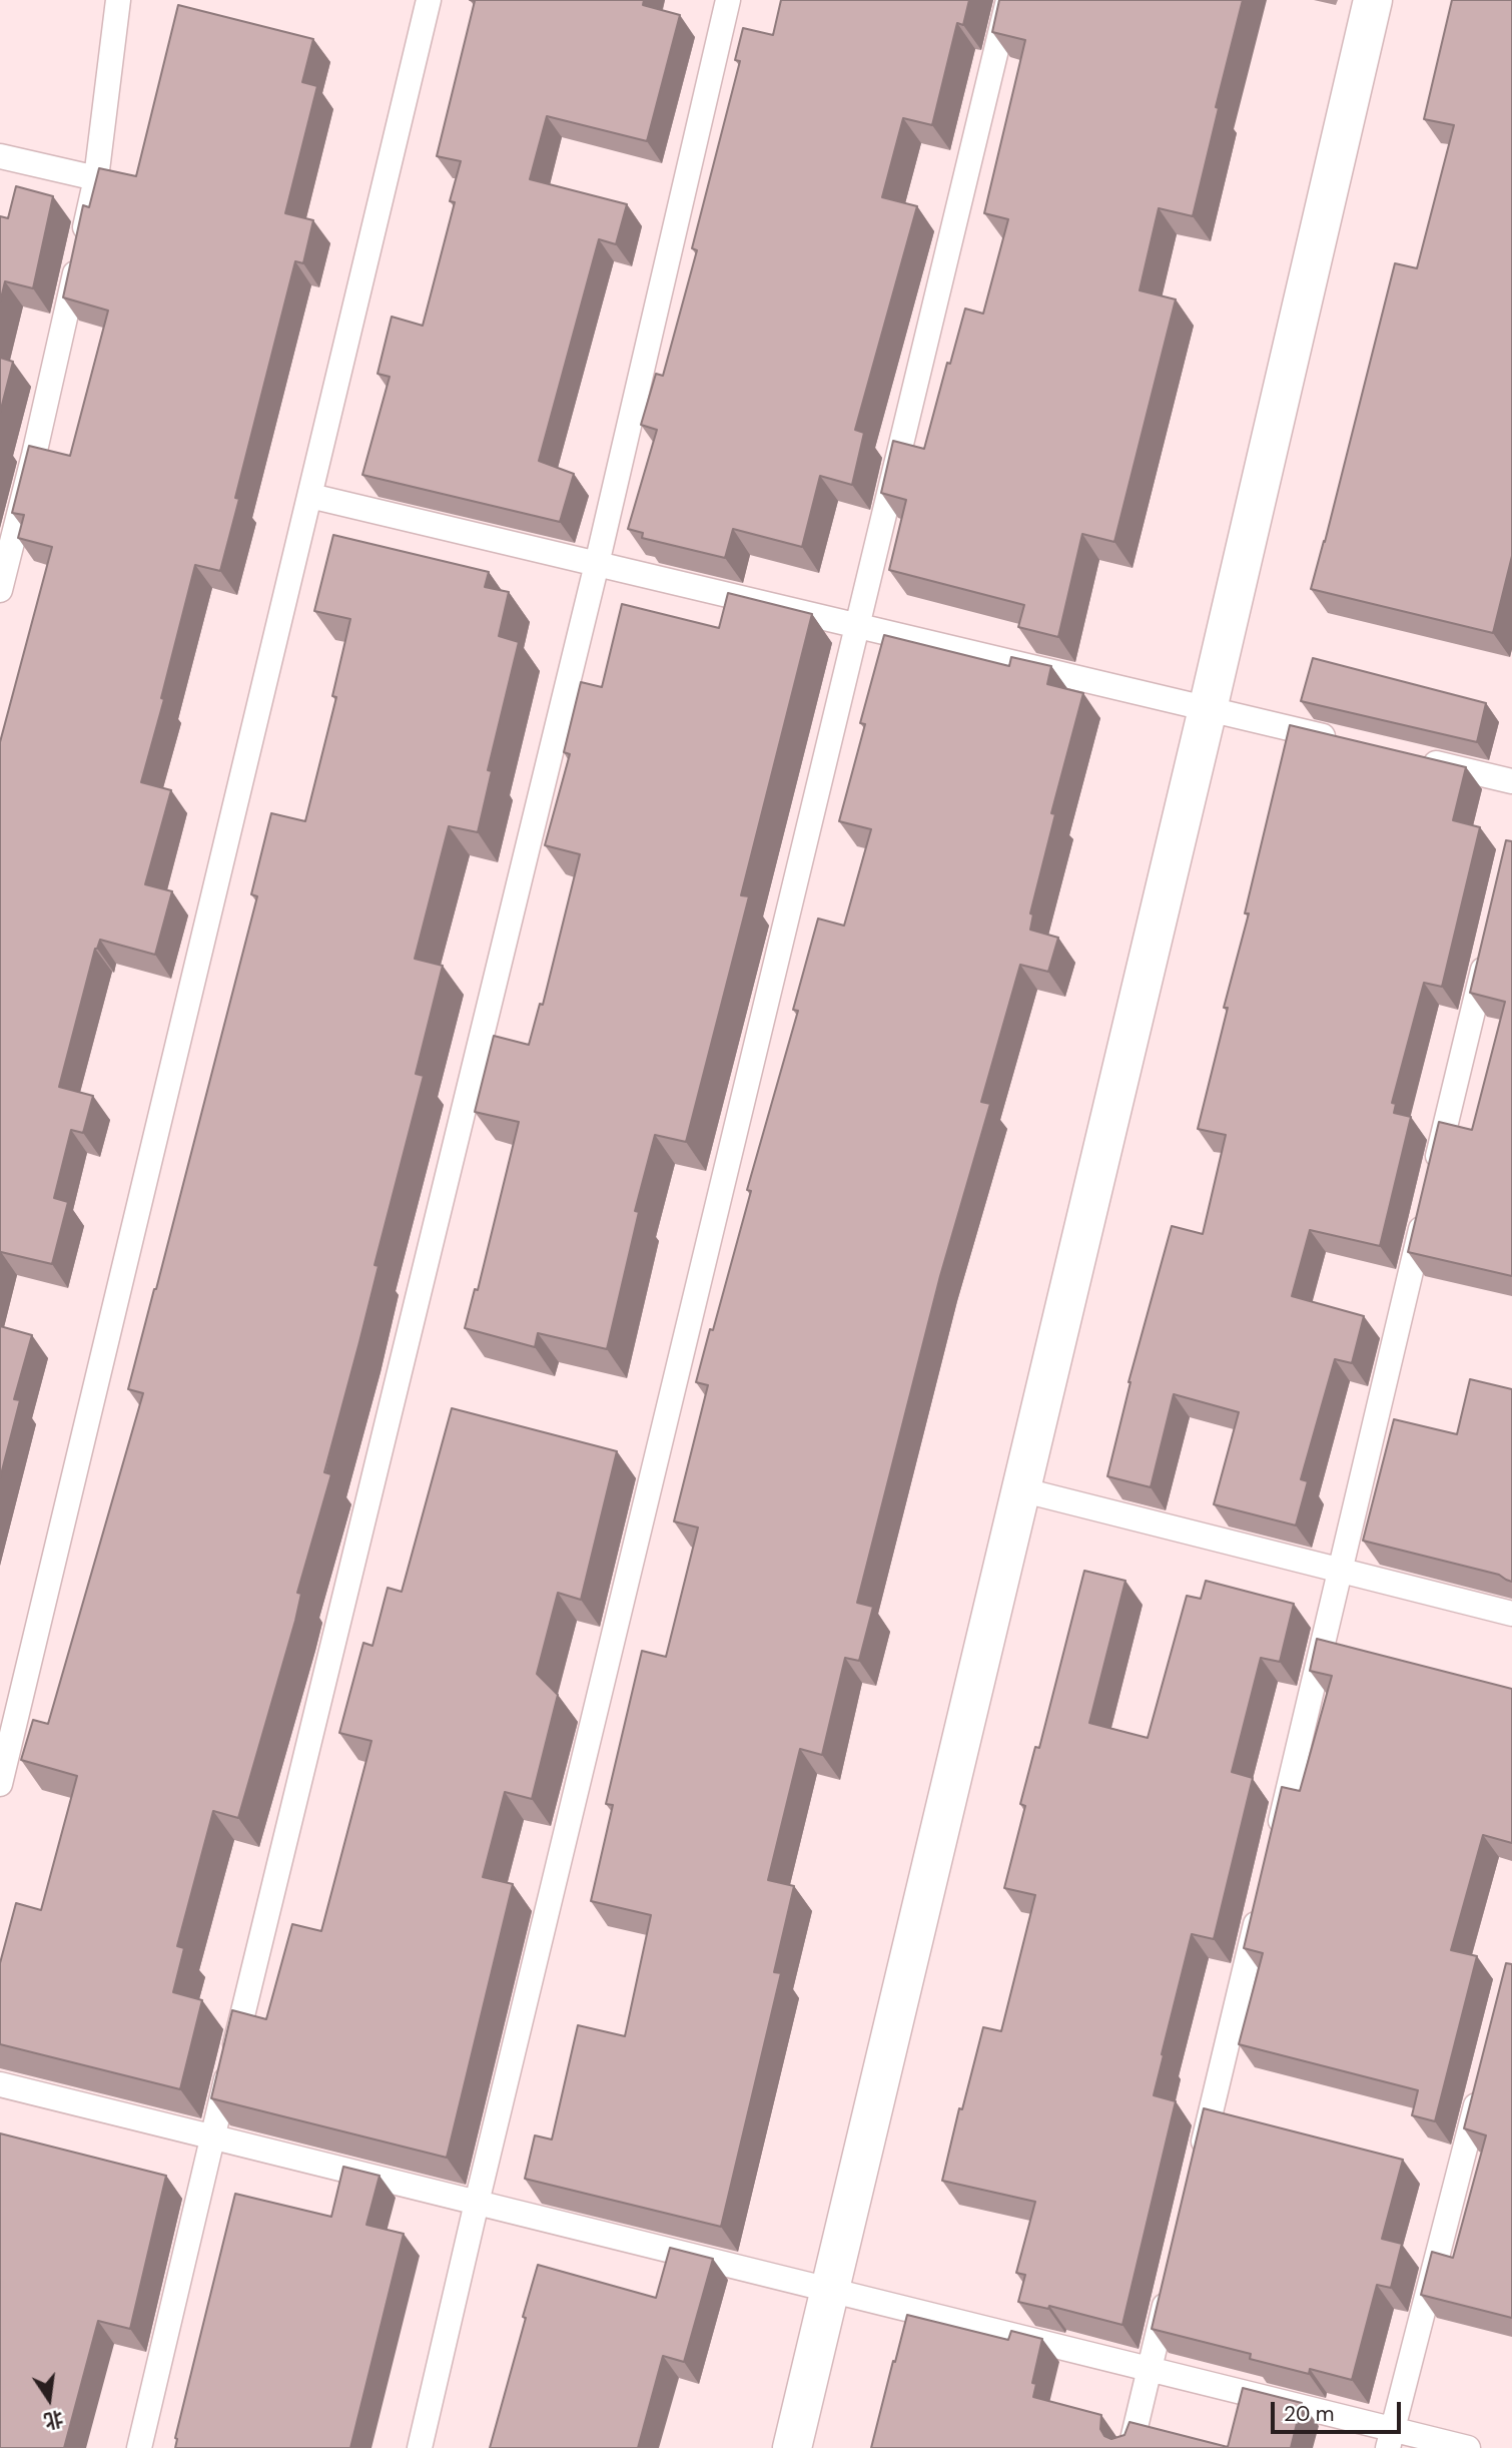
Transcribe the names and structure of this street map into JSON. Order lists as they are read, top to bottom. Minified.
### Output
{"scale_bar":"20 m","north":"bottom"}
